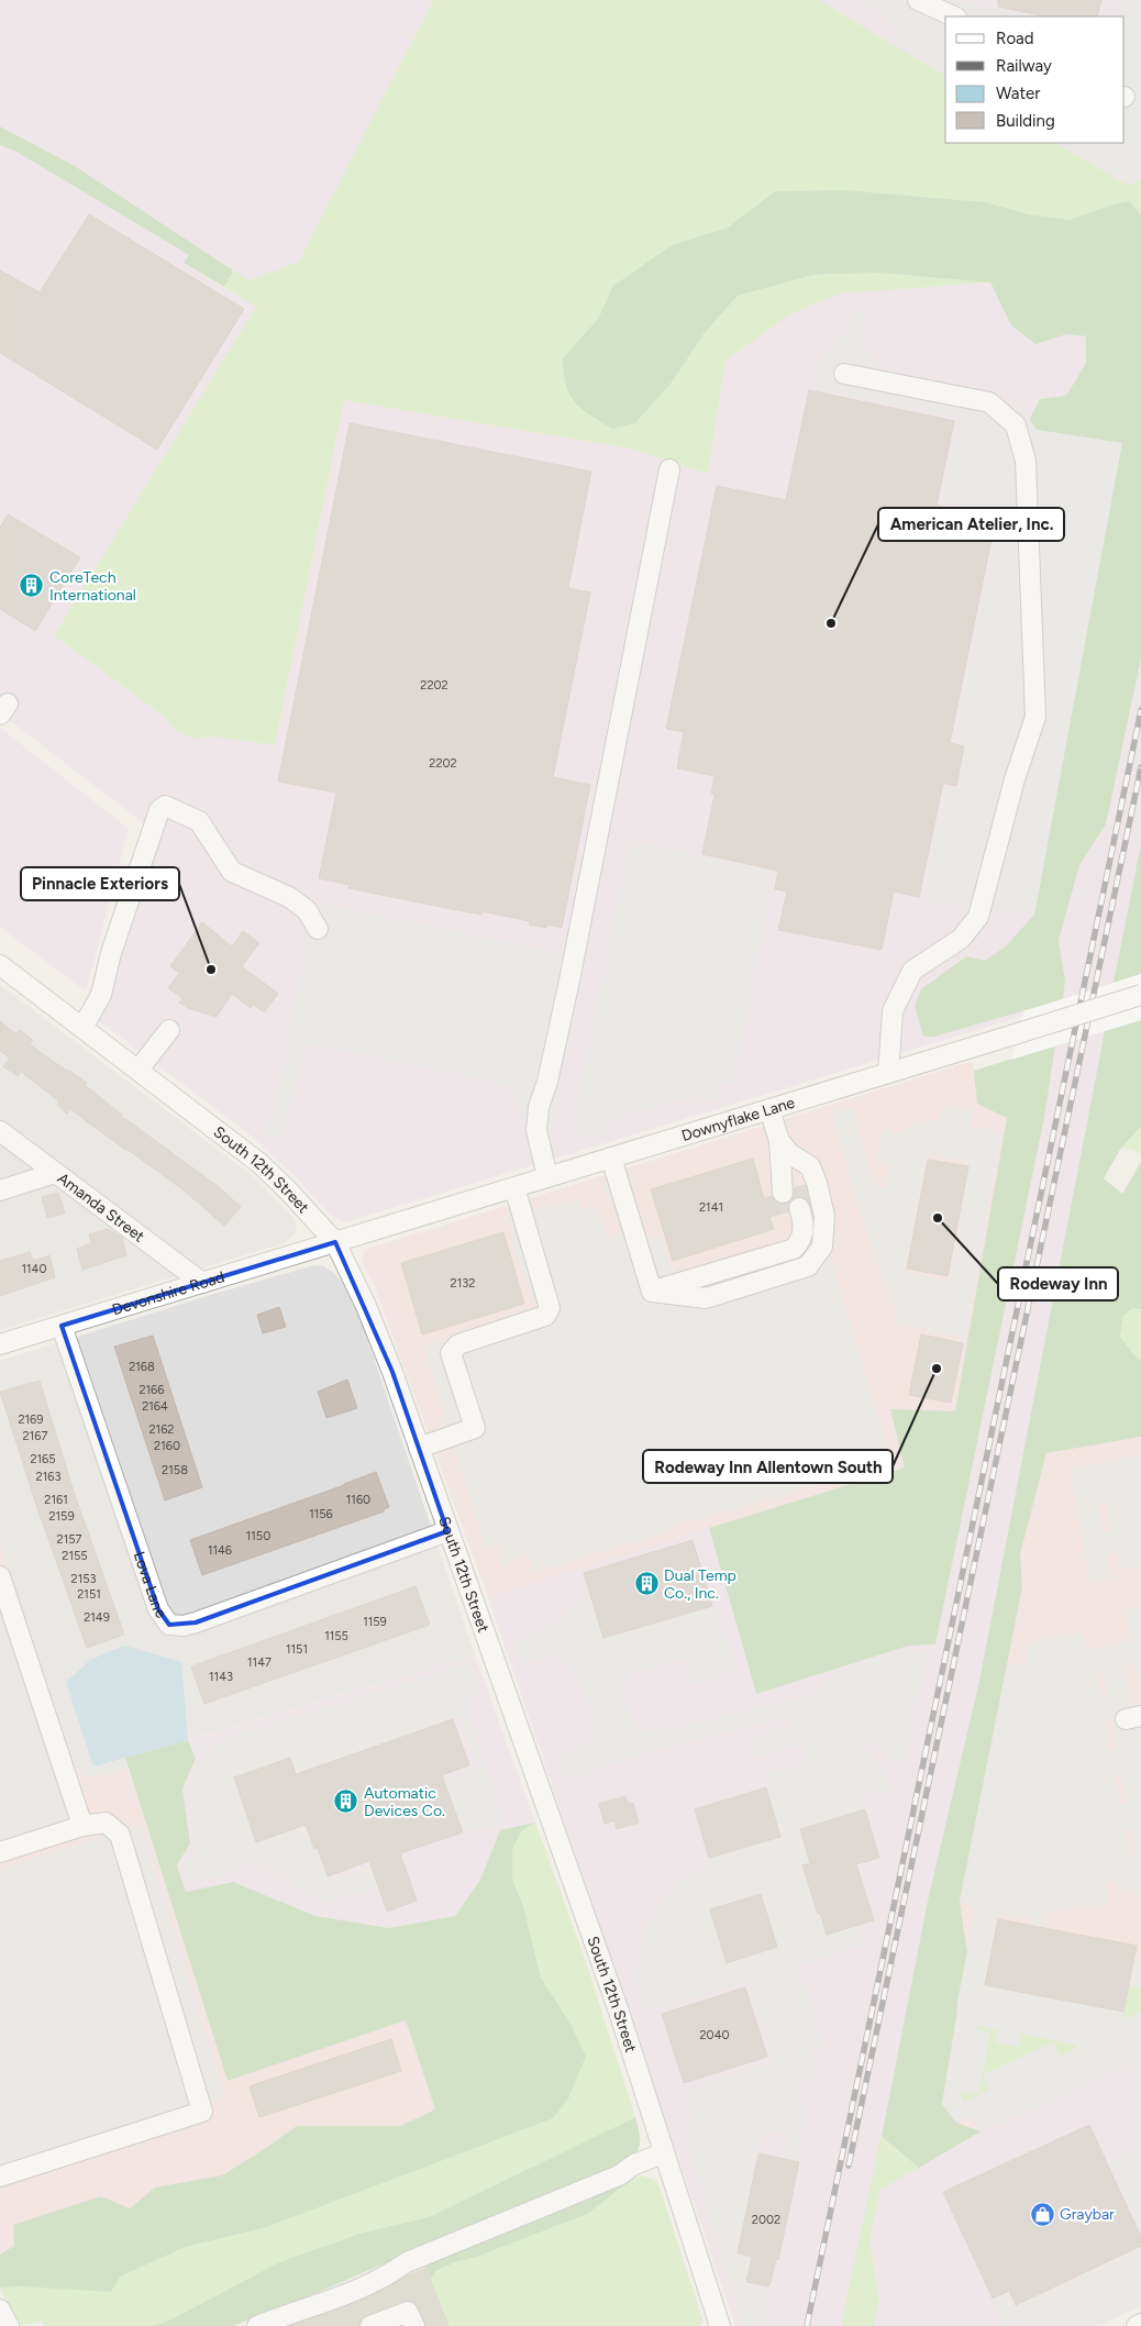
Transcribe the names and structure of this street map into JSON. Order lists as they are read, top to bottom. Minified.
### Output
{"streets":{"street":["Downyflake Lane","South 12th Street","Amanda Street","Devonshire Road","Lova Lane"]},"crossings":[["Downyflake Lane","South 12th Street"],["Downyflake Lane","Devonshire Road"],["South 12th Street","Devonshire Road"],["South 12th Street","Lova Lane"],["Amanda Street","Devonshire Road"],["Devonshire Road","Lova Lane"]],"places":{"building":["CoreTech International","Dual Temp Co., Inc.","Automatic Devices Co."],"other":["American Atelier, Inc.","Pinnacle Exteriors","Rodeway Inn","Rodeway Inn Allentown South"],"shop":["Graybar"]},"house_numbers":["2202","2202","2141","1140","2132","2168","2166","2164","2169","2162","2167","2160","2165","2158","2163","2161","1160","1156","2159","1150","2157","1146","2155","2153","2151","2149","1159","1155","1151","1147","1143","2040","2002"],"legend":["Road","Railway","Water","Building"]}
